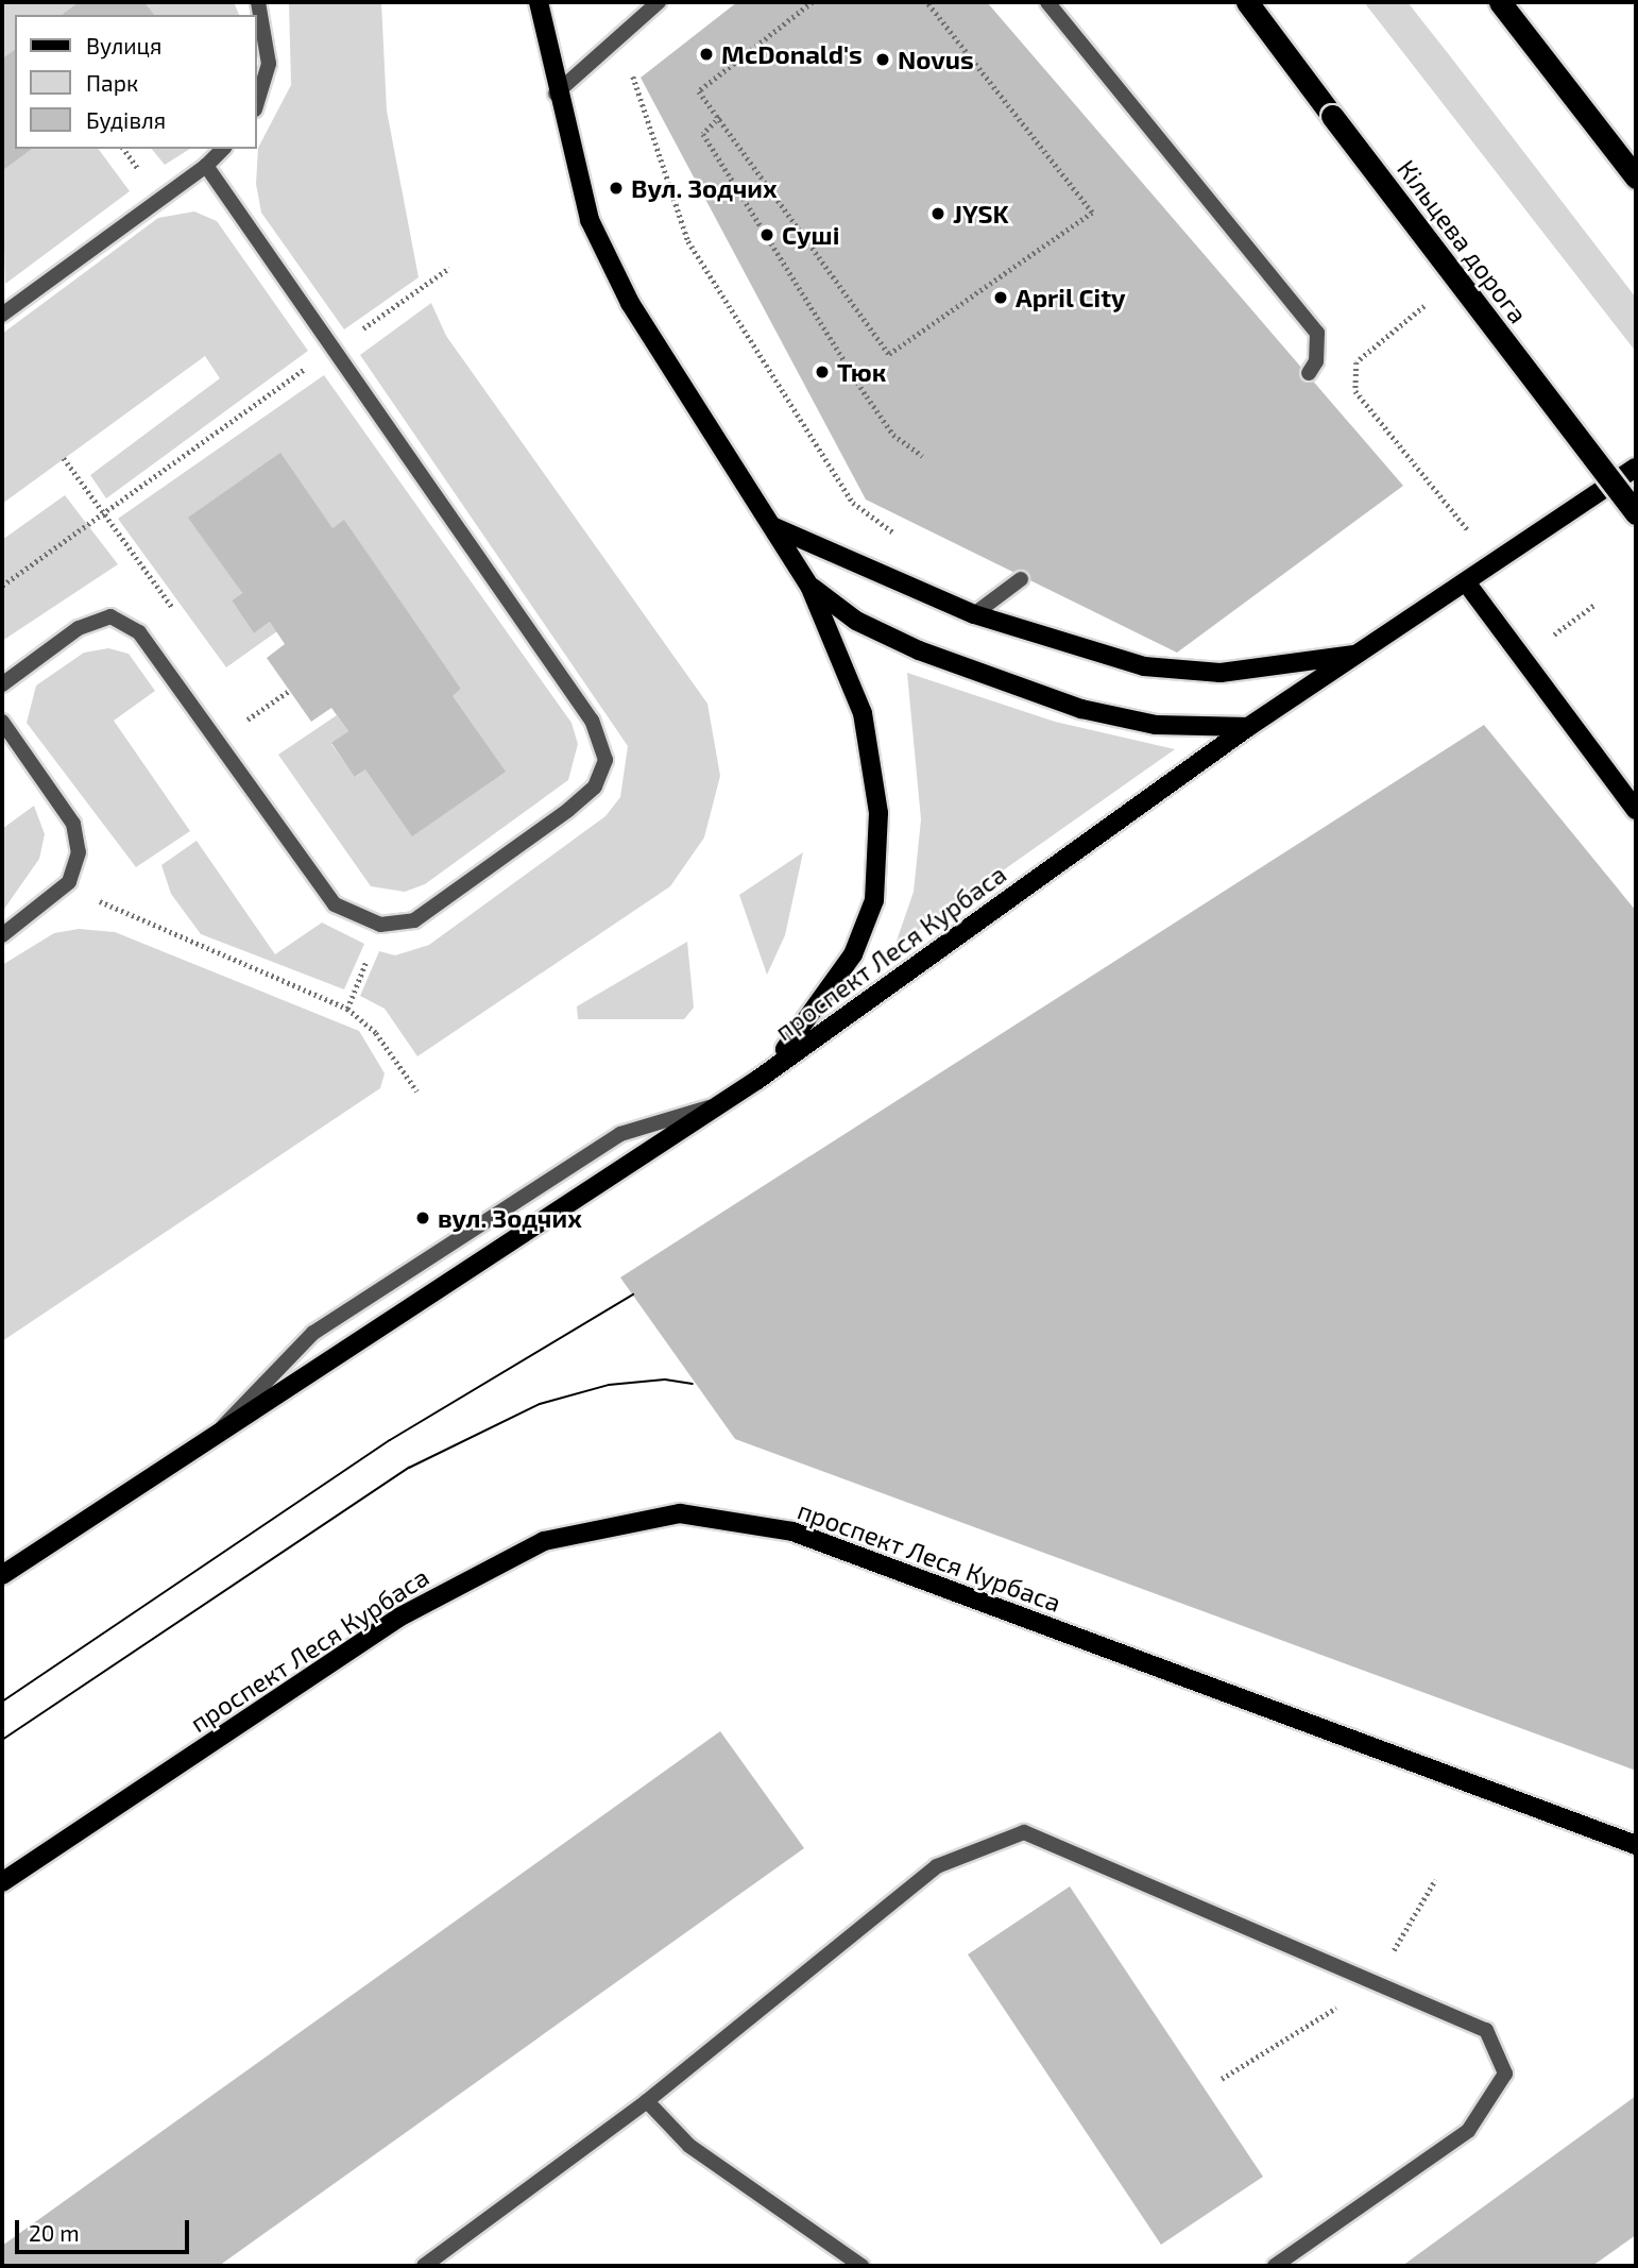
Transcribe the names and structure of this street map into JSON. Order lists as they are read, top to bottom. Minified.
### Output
{"streets":{"highway":["Кільцева дорога"],"main road":["проспект Леся Курбаса"]},"places":["McDonald's","Novus","Вул. Зодчих","JYSK","Суші","April City","Тюк","вул. Зодчих"],"legend":["Вулиця","Парк","Будівля"],"scale_bar":"20 m"}
